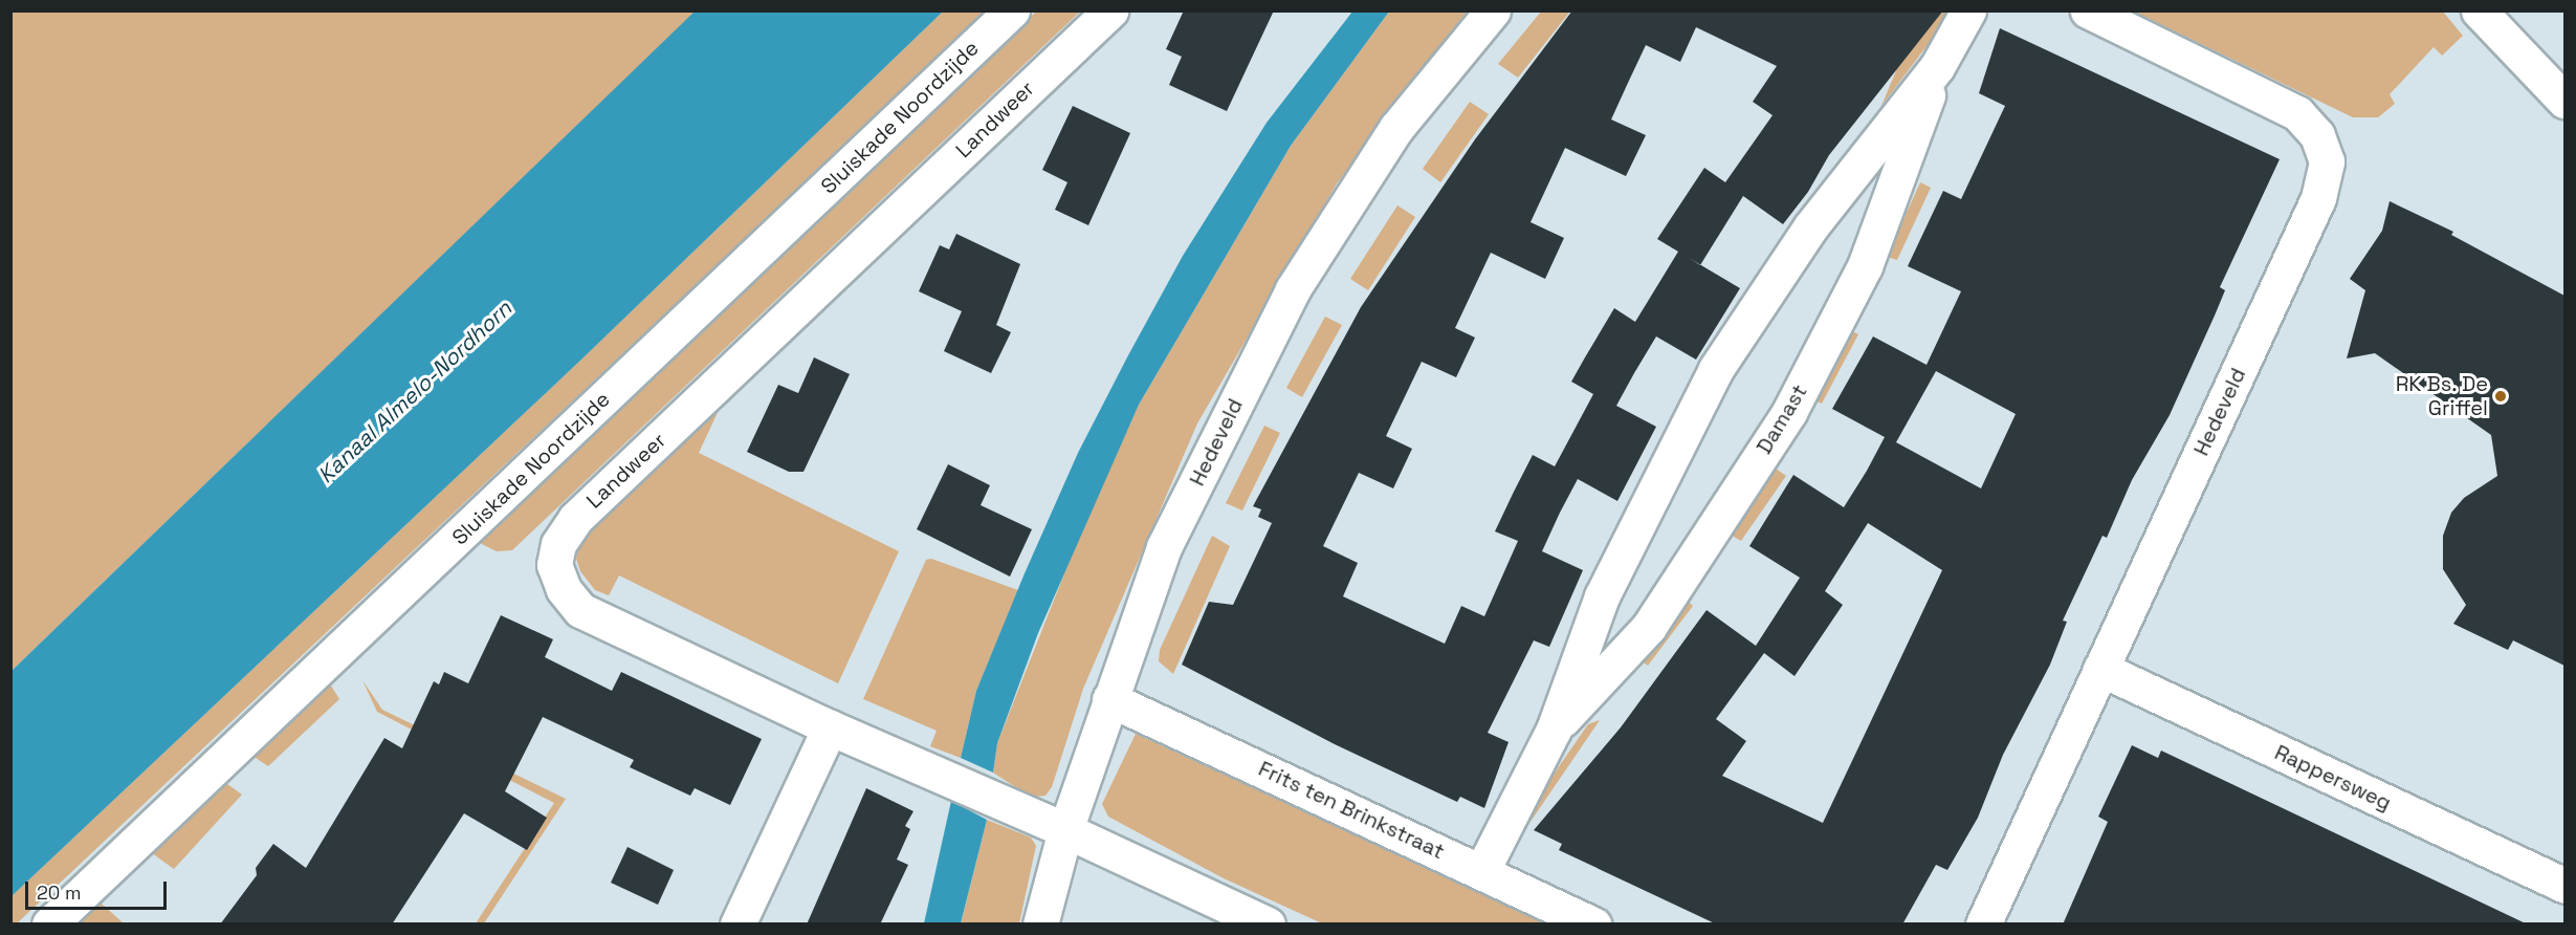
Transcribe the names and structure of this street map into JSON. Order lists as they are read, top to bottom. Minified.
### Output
{"streets":{"street":["Sluiskade Noordzijde","Landweer","Hedeveld","Damast","Rappersweg","Frits ten Brinkstraat"]},"crossings":[["Hedeveld","Rappersweg"],["Hedeveld","Frits ten Brinkstraat"],["Damast","Frits ten Brinkstraat"]],"water":["Kanaal Almelo-Nordhorn"],"places":["RK Bs. De Griffel"],"scale_bar":"20 m"}
